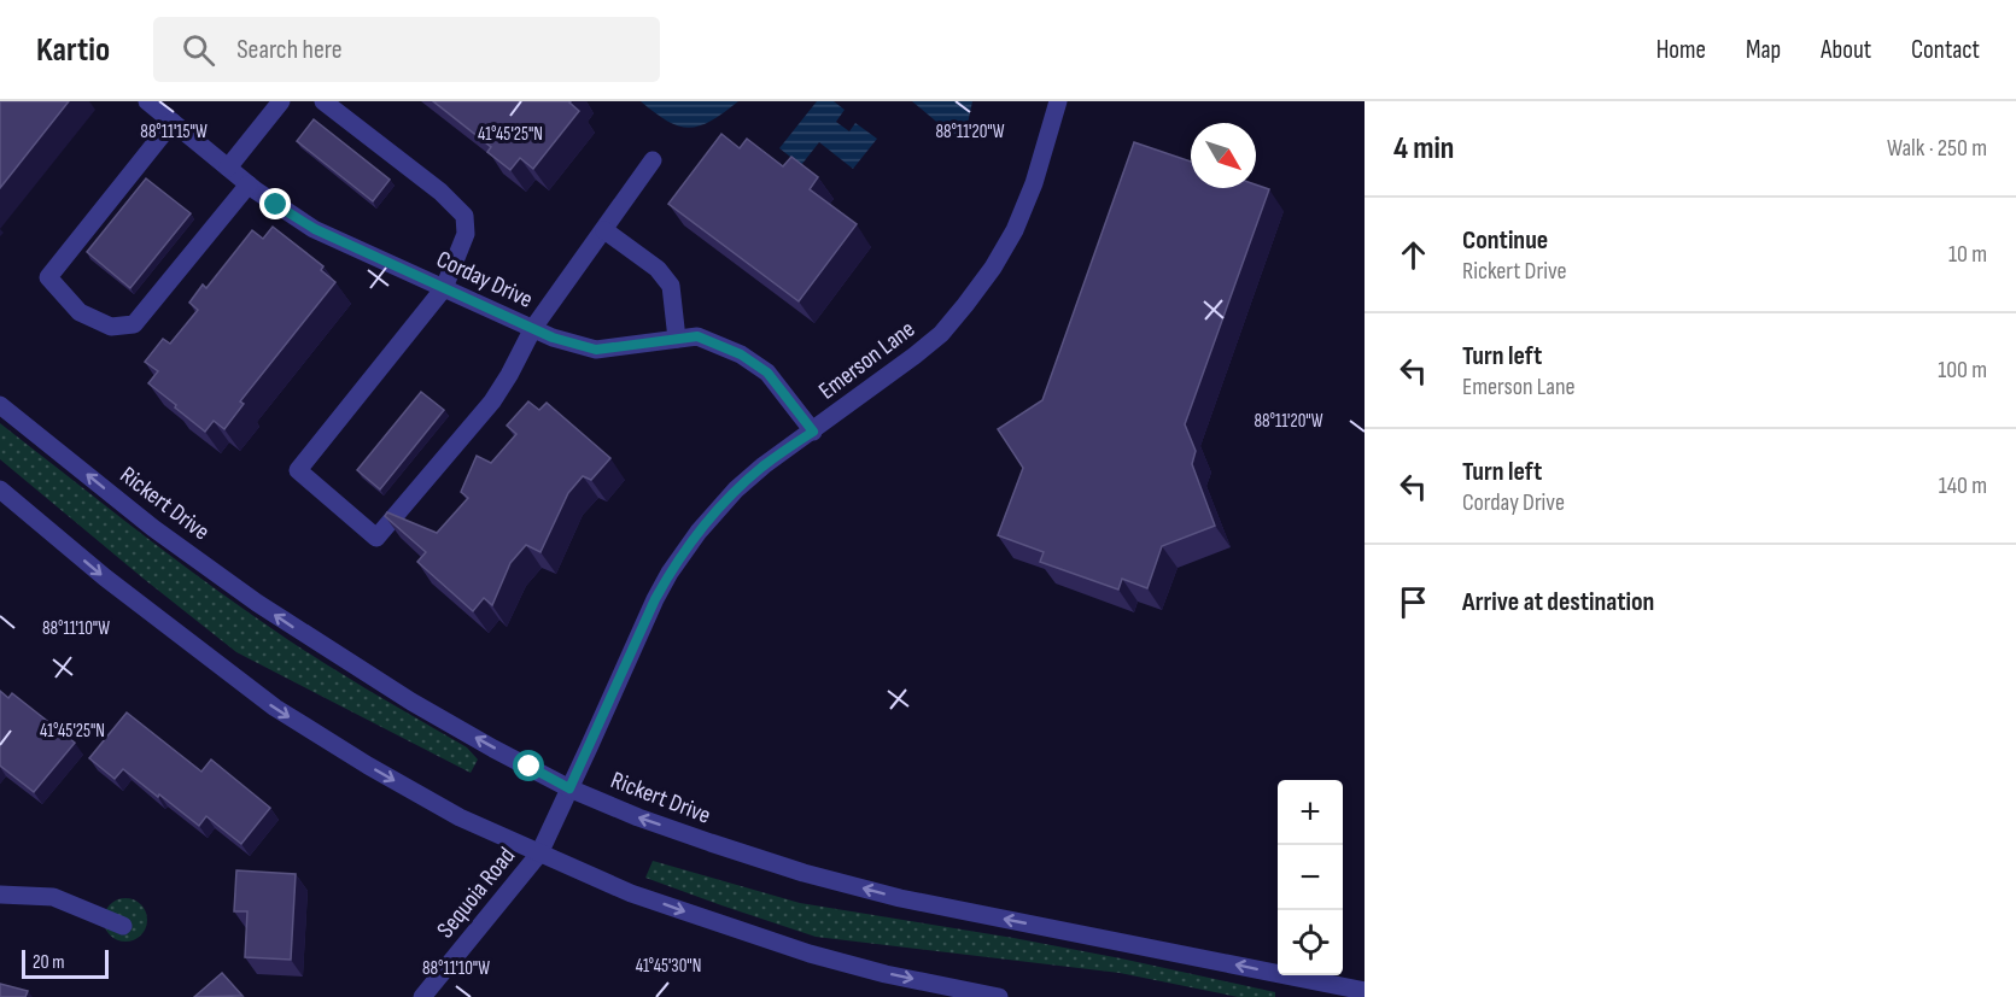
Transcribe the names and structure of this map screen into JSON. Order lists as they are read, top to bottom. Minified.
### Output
{"streets":{"street":["Corday Drive","Emerson Lane","Rickert Drive","Sequoia Road"]},"crossings":[["Corday Drive","Emerson Lane"],["Emerson Lane","Rickert Drive"],["Emerson Lane","Sequoia Road"]],"scale_bar":"20 m","north":"bottom right","page":{"header":"Kartio","search":"Search here","nav":["Home","Map","About","Contact"],"heading":["4 min","Walk · 250 m"],"list":[["Continue","Rickert Drive","10 m"],["Turn left","Emerson Lane","100 m"],["Turn left","Corday Drive","140 m"],"Arrive at destination"],"map_buttons":["+","−"],"scale":"20 m"},"coordinates":["88°11'20\"W","88°11'15\"W","41°45'25\"N","88°11'10\"W","41°45'30\"N"]}
